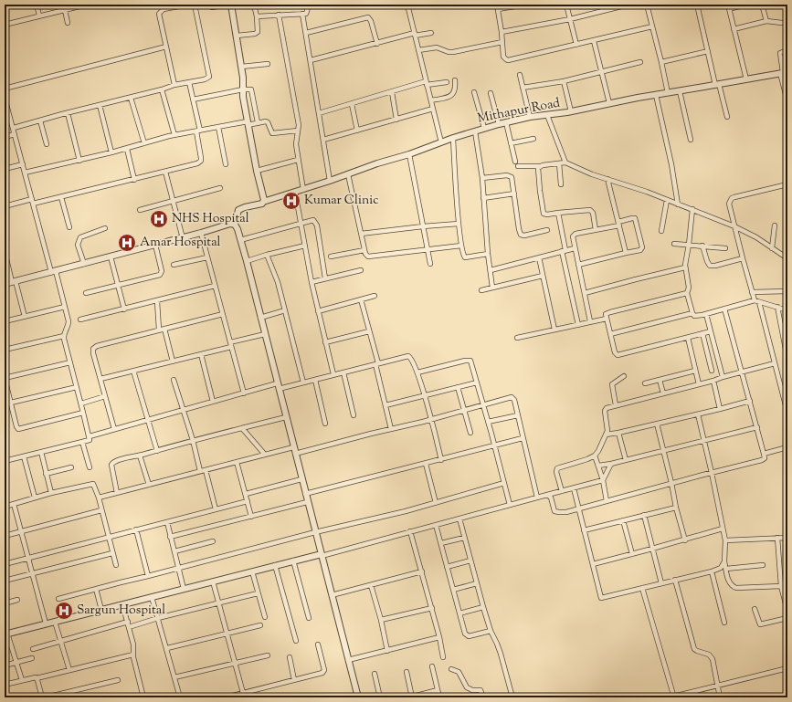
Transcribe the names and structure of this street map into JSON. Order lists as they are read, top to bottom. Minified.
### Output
{"streets":{"street":["Mithapur Road"]},"places":{"hospital":["Kumar Clinic","NHS Hospital","Amar Hospital","Sargun Hospital"]}}
